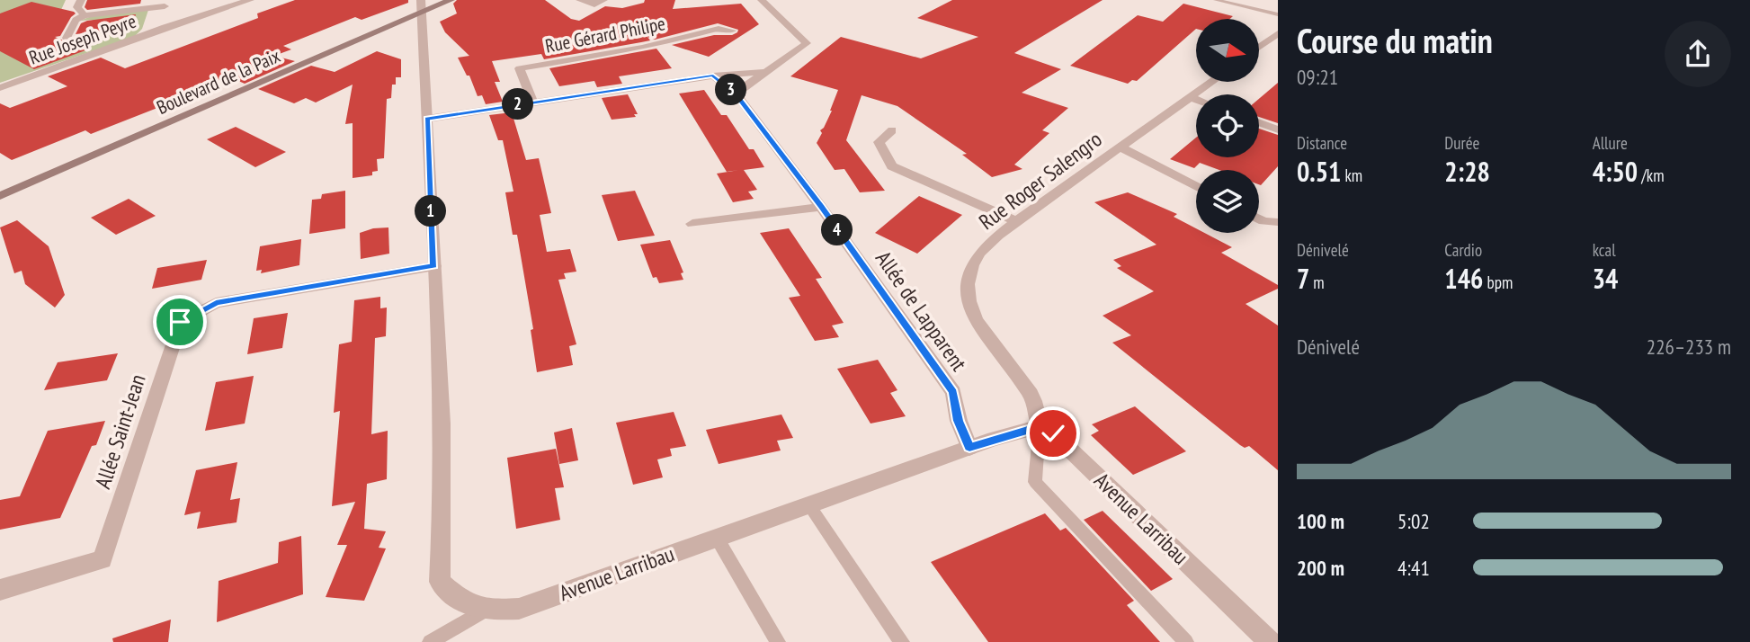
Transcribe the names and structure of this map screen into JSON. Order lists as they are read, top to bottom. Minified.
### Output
{"streets":{"main road":["Boulevard de la Paix"],"street":["Rue Gérard Philipe","Rue Joseph Peyre","Rue Roger Salengro","Allée de Lapparent","Allée Saint-Jean","Avenue Larribau"]},"crossings":[["Rue Roger Salengro","Avenue Larribau"],["Allée de Lapparent","Avenue Larribau"]],"north":"right","page":{"heading":["Course du matin","09:21"],"pins":["3","2","1","4"],"stats":[["Distance","0.51 km"],["Durée","2:28"],["Allure","4:50 /km"],["Dénivelé","7 m"],["Cardio","146 bpm"],["kcal","34"]],"chart":["Dénivelé","226–233 m"],"list":[{"name":"100 m","note":"5:02"},{"name":"200 m","note":"4:41"}]}}
